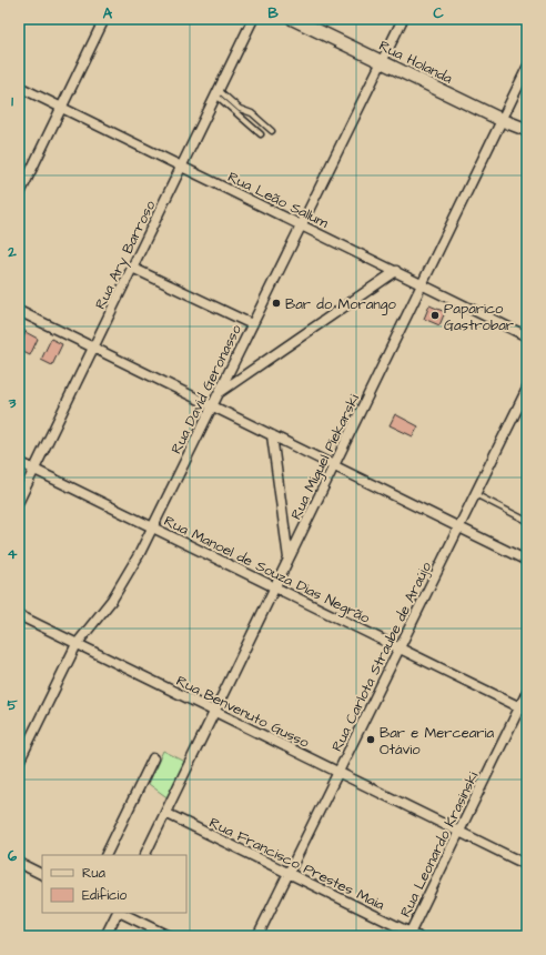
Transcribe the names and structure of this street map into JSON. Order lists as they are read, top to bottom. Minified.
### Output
{"streets":{"main road":["Rua Holanda"],"street":["Rua Leão Sallum","Rua Ary Barroso","Rua David Geronasso","Rua Miguel Piekarski","Rua Manoel de Souza Dias Negrão","Rua Carlota Straube de Araújo","Rua Benvenuto Gusso","Rua Leonardo Krasinski","Rua Francisco Prestes Maia"]},"crossings":[["Rua Holanda","Rua David Geronasso"],["Rua Holanda","Rua Miguel Piekarski"],["Rua Leão Sallum","Rua Ary Barroso"],["Rua Leão Sallum","Rua David Geronasso"],["Rua Leão Sallum","Rua Miguel Piekarski"],["Rua Ary Barroso","Rua Manoel de Souza Dias Negrão"],["Rua David Geronasso","Rua Manoel de Souza Dias Negrão"],["Rua David Geronasso","Rua Benvenuto Gusso"],["Rua Miguel Piekarski","Rua Manoel de Souza Dias Negrão"],["Rua Miguel Piekarski","Rua Benvenuto Gusso"],["Rua Miguel Piekarski","Rua Francisco Prestes Maia"],["Rua Manoel de Souza Dias Negrão","Rua Carlota Straube de Araújo"],["Rua Manoel de Souza Dias Negrão","Rua Leonardo Krasinski"],["Rua Carlota Straube de Araújo","Rua Benvenuto Gusso"],["Rua Carlota Straube de Araújo","Rua Francisco Prestes Maia"],["Rua Benvenuto Gusso","Rua Leonardo Krasinski"],["Rua Leonardo Krasinski","Rua Francisco Prestes Maia"]],"places":["Bar do Morango","Paparico Gastrobar","Bar e Mercearia Otávio"],"legend":["Rua","Edifício"],"grid":{"columns":["A","B","C"],"rows":["1","2","3","4","5","6"]}}
